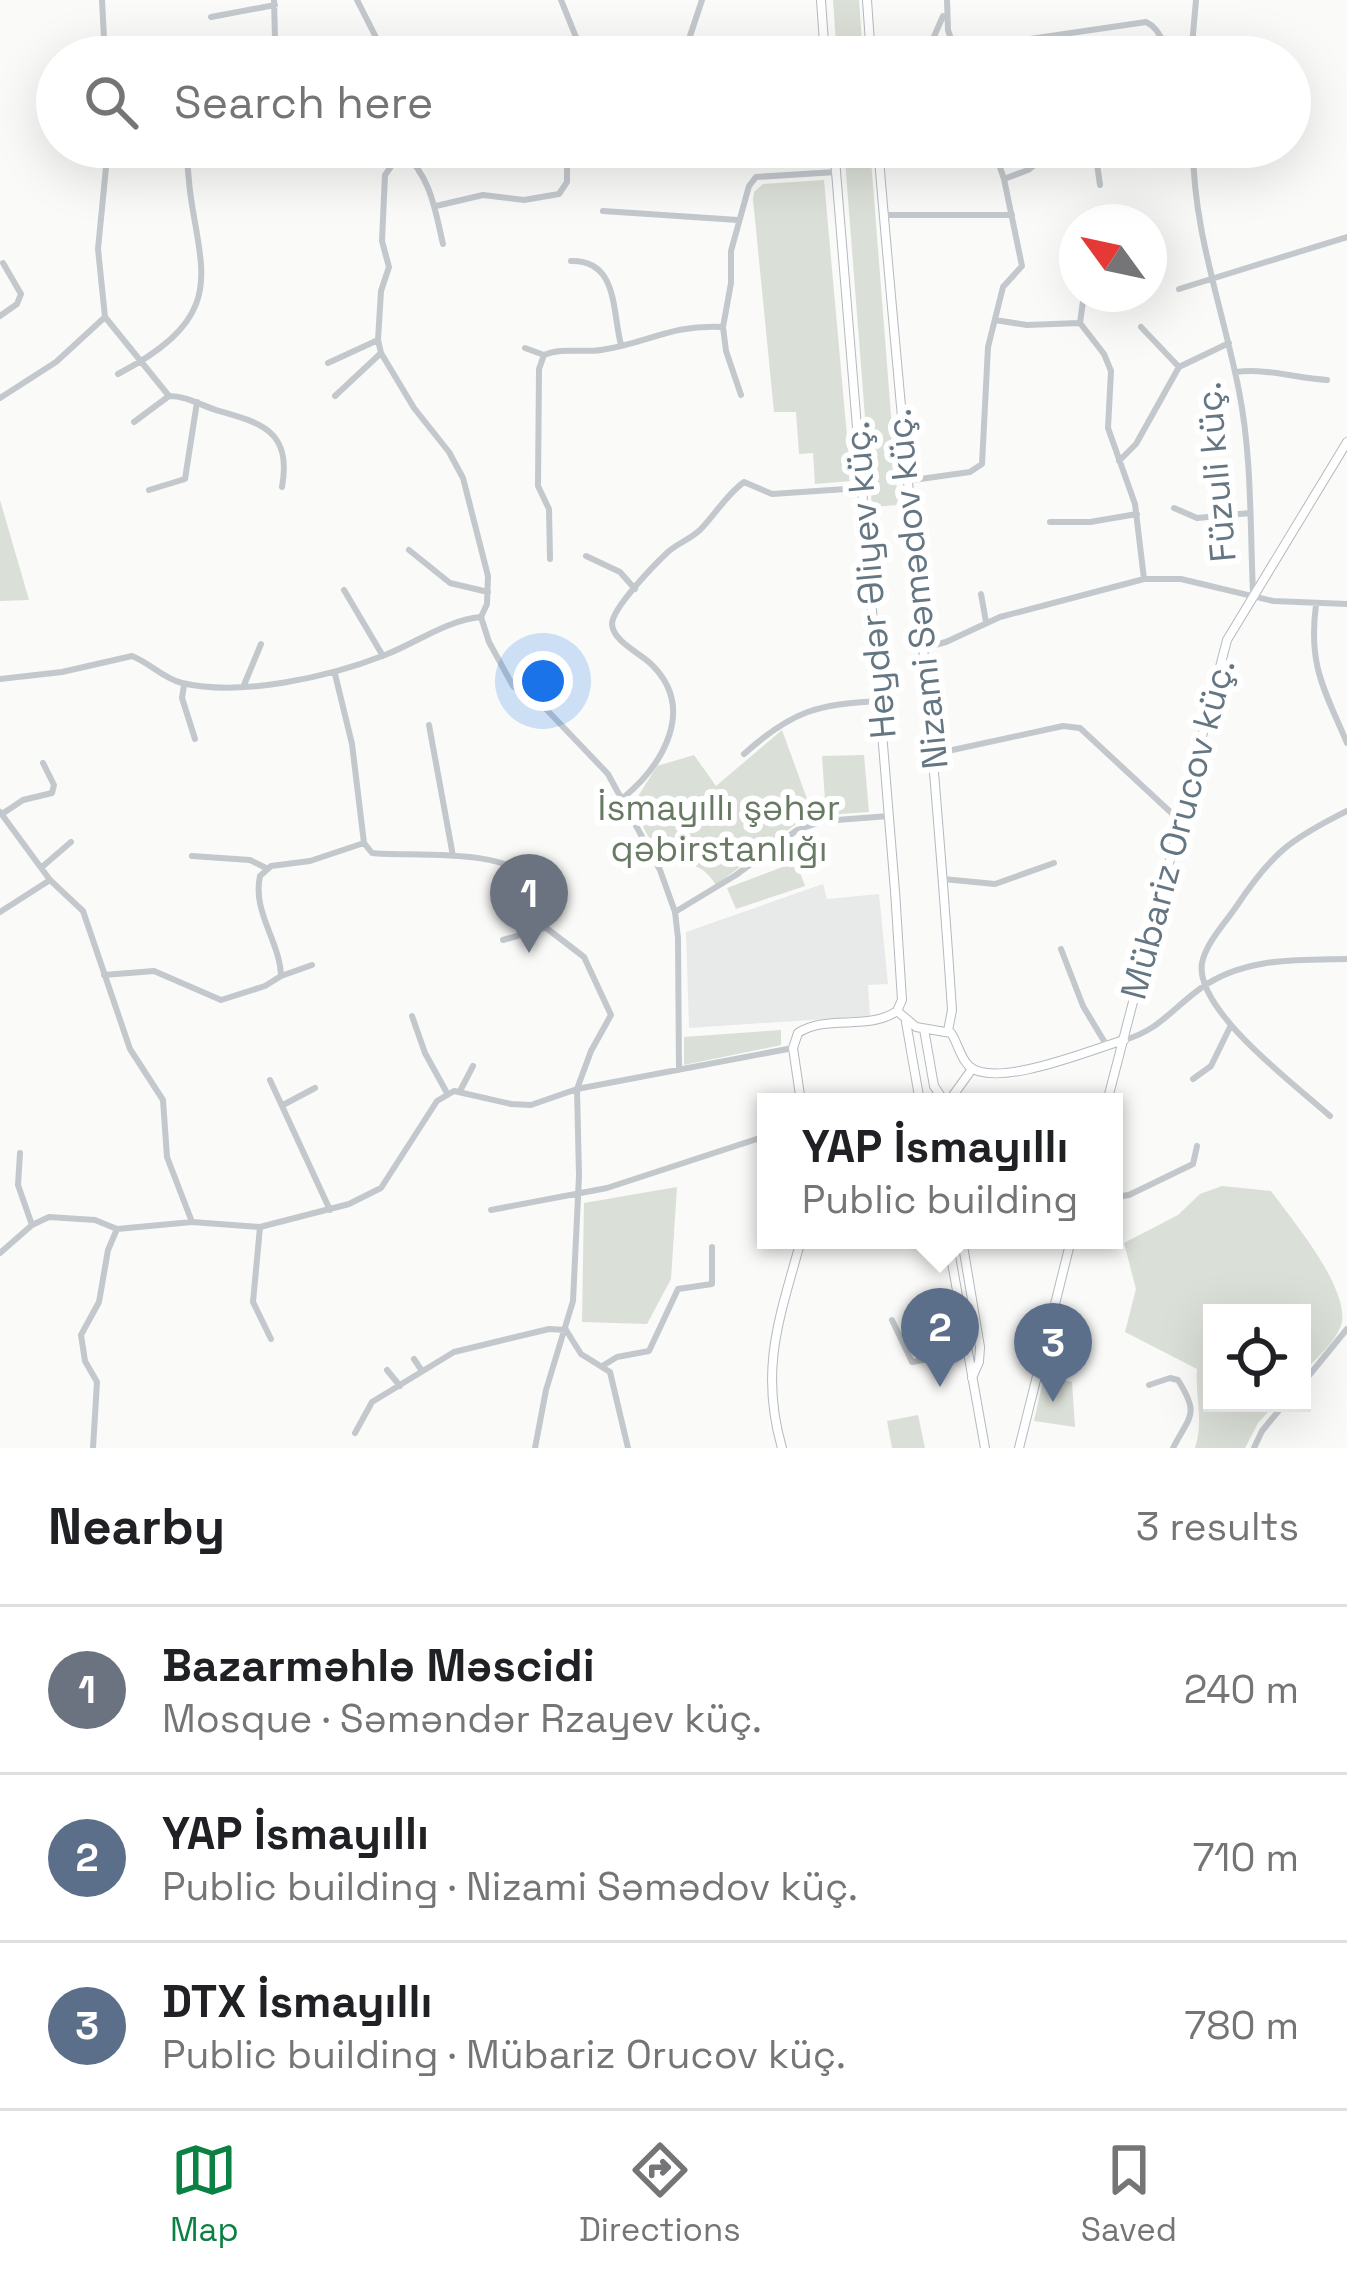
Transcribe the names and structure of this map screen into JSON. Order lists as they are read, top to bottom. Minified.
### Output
{"streets":{"street":["Füzuli küç.","Heydər Əliyev küç.","Nizami Səmədov küç.","Mübariz Orucov küç."]},"crossings":[["Füzuli küç.","Mübariz Orucov küç."]],"parks":["İsmayıllı şəhər qəbirstanlığı"],"north":"top left","page":{"search":"Search here","pins":["1","2","3"],"popup":["YAP İsmayıllı","Public building"],"heading":["Nearby","3 results"],"list":[{"mark":"1","name":"Bazarməhlə Məscidi","note":"Mosque · Səməndər Rzayev küç.","value":"240 m"},{"mark":"2","name":"YAP İsmayıllı","note":"Public building · Nizami Səmədov küç.","value":"710 m"},{"mark":"3","name":"DTX İsmayıllı","note":"Public building · Mübariz Orucov küç.","value":"780 m"}],"nav":["Map","Directions","Saved"]}}
